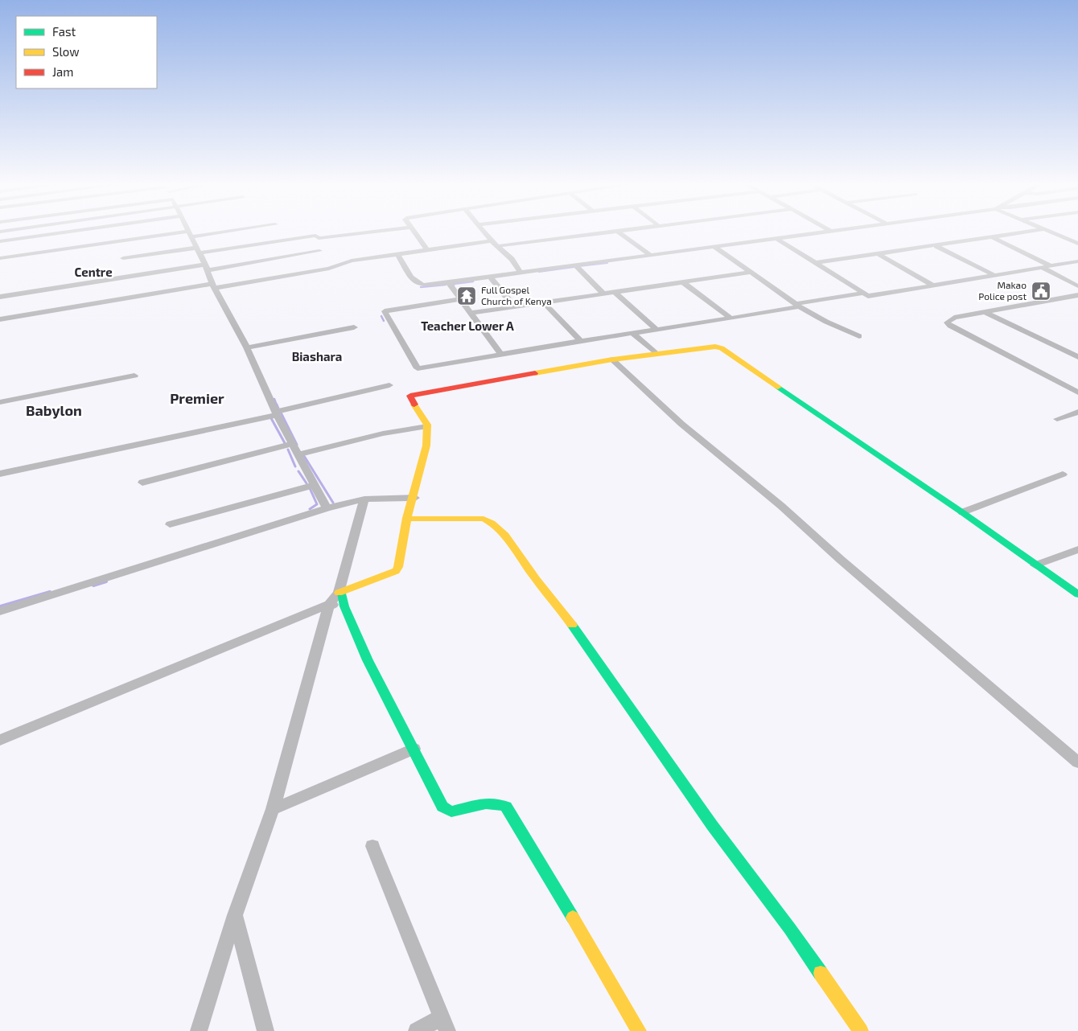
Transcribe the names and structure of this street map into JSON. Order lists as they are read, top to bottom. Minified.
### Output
{"districts":["Centre","Teacher Lower A","Biashara","Premier","Babylon"],"places":{"public building":["Makao Police post"],"temple":["Full Gospel Church of Kenya"]},"legend":["Fast","Slow","Jam"]}
